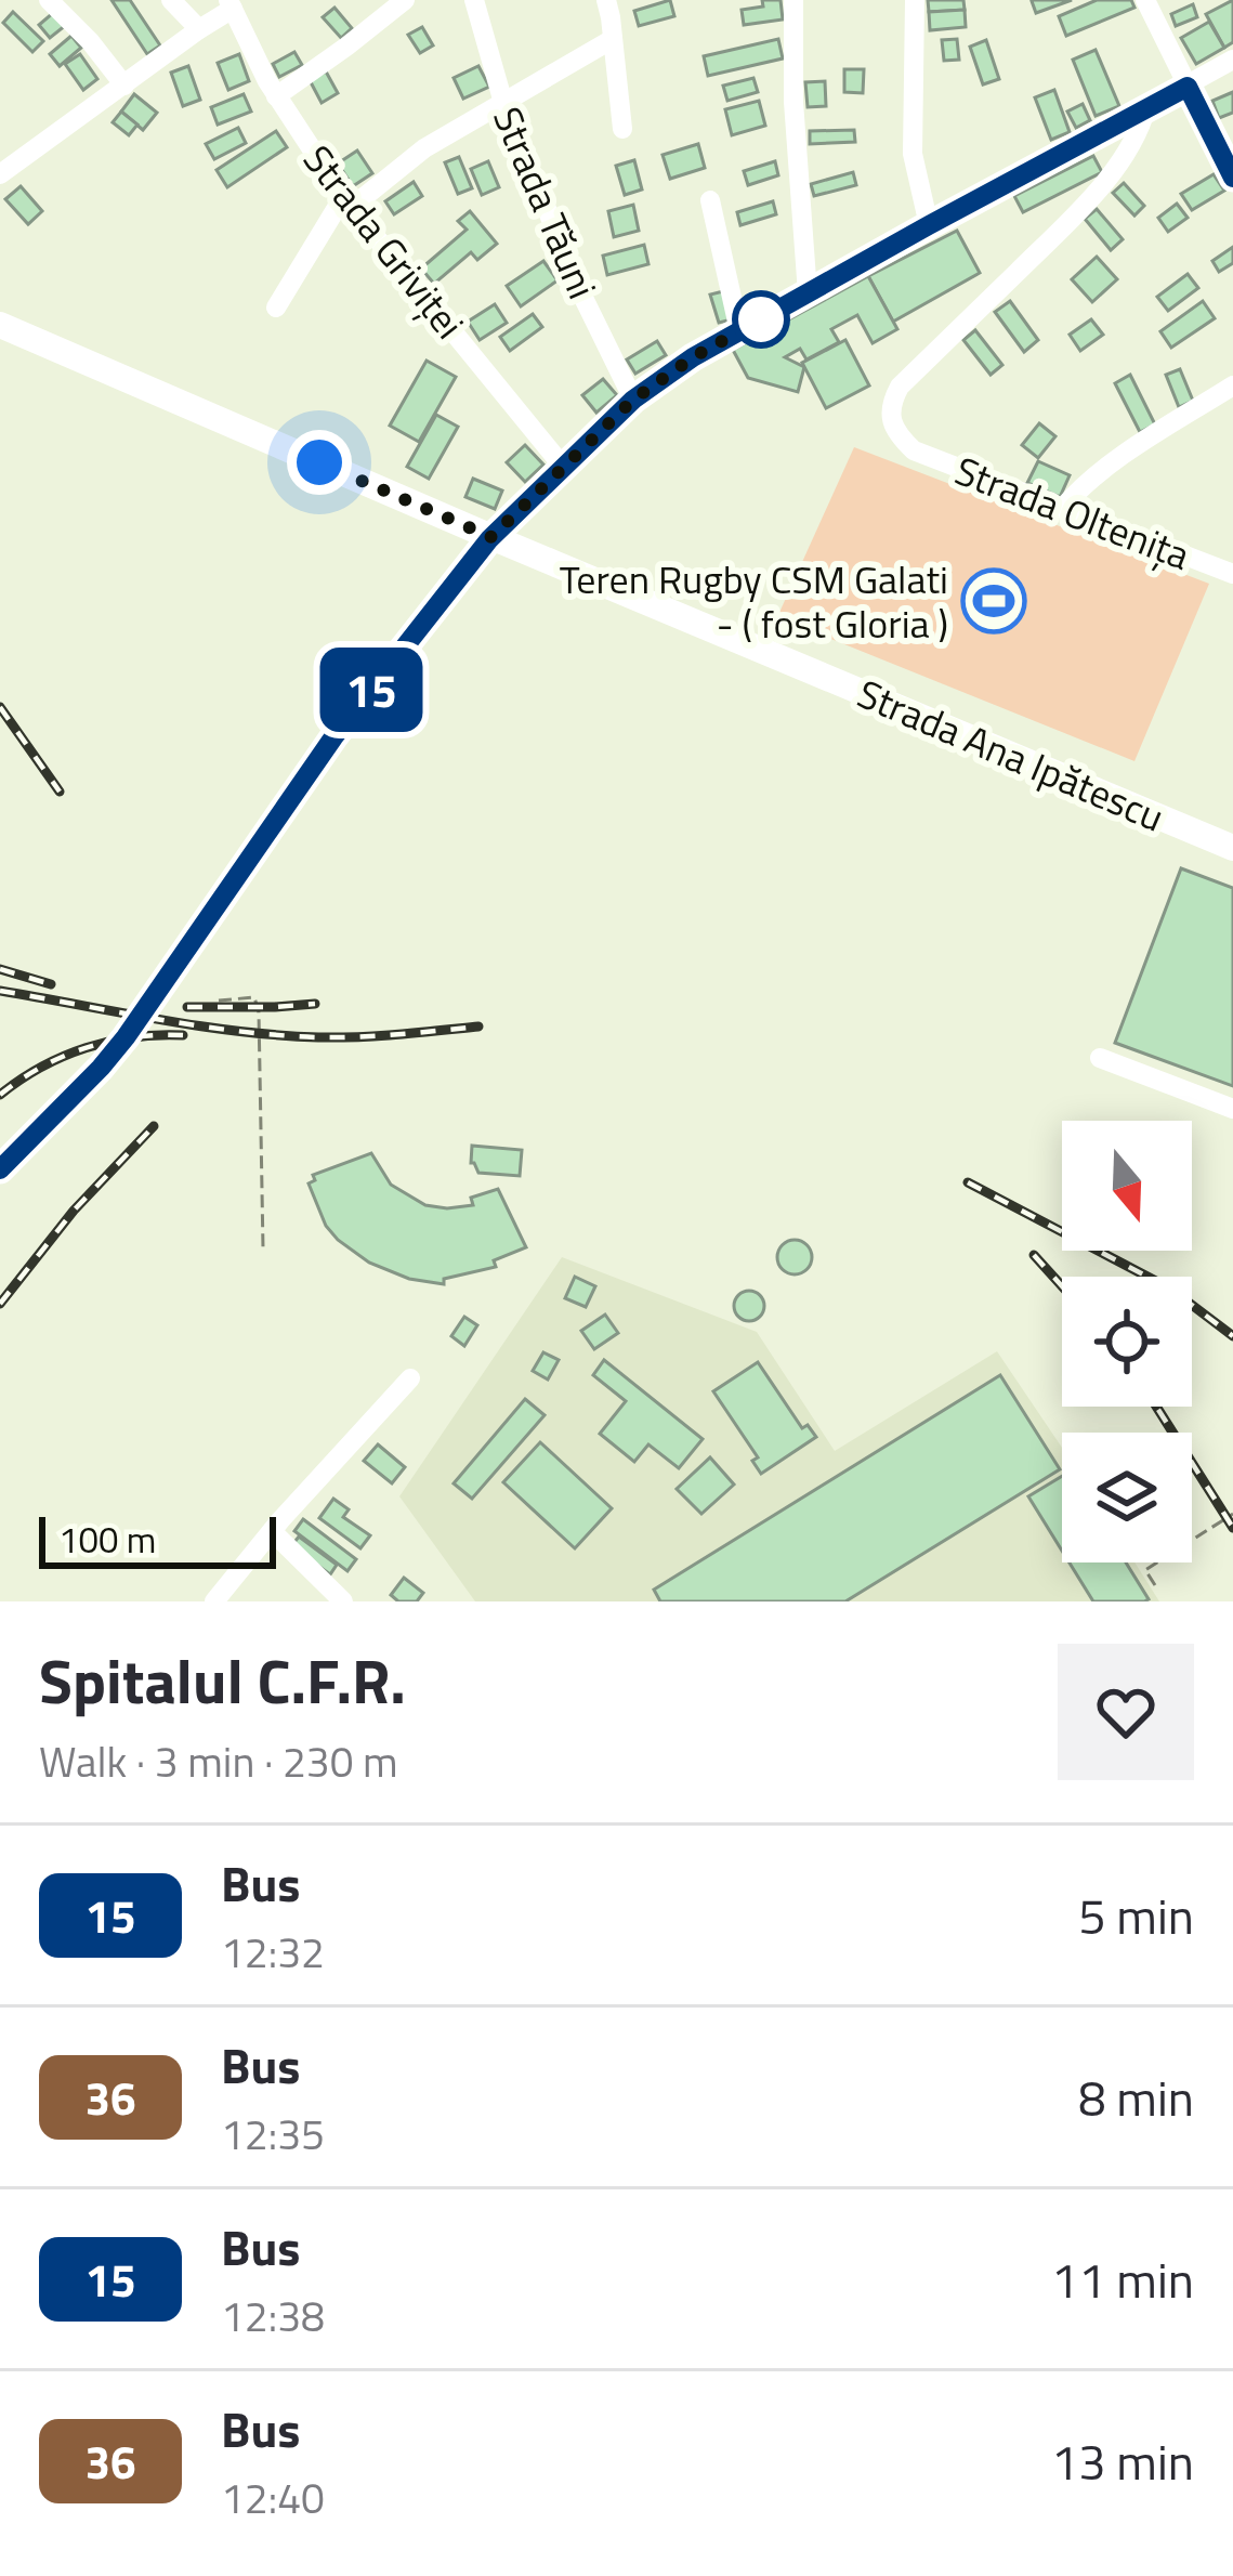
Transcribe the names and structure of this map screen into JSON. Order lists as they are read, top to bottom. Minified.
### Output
{"streets":{"main road":["Strada Ana Ipătescu"],"street":["Strada Tăuni","Strada Griviței","Strada Oltenița"]},"places":{"sports":["Teren Rugby CSM Galati - ( fost Gloria )"]},"lines":["bus line 15"],"scale_bar":"100 m","north":"bottom","page":{"on_map":"15","scale":"100 m","heading":["Spitalul C.F.R.","Walk · 3 min · 230 m"],"list":[{"mark":"15","name":"Bus","note":"12:32","value":"5 min"},{"mark":"36","name":"Bus","note":"12:35","value":"8 min"},{"mark":"15","name":"Bus","note":"12:38","value":"11 min"},{"mark":"36","name":"Bus","note":"12:40","value":"13 min"}]}}
